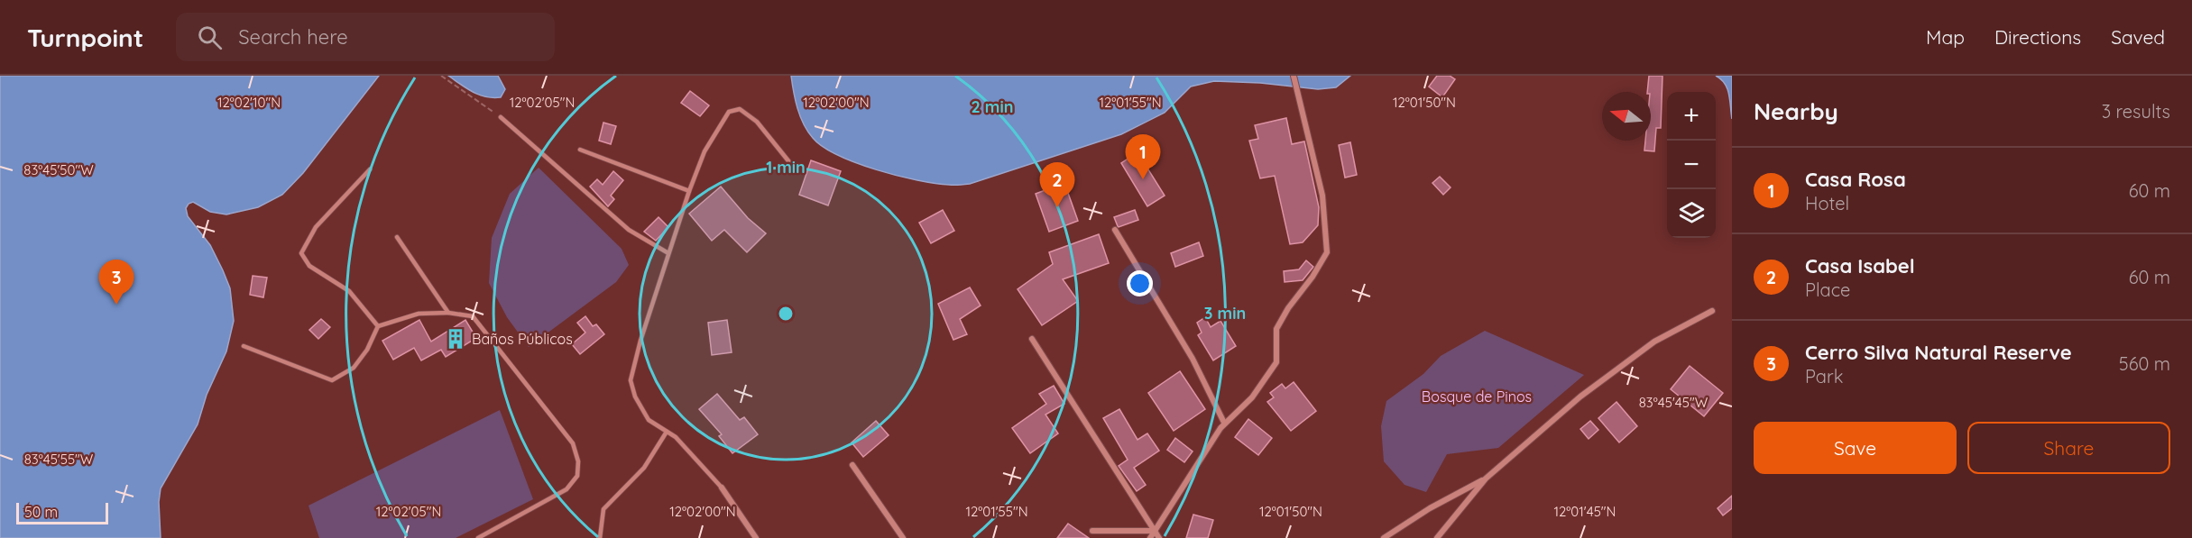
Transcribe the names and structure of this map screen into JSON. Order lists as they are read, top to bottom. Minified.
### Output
{"parks":["Bosque de Pinos"],"places":{"building":["Baños Públicos"]},"scale_bar":"50 m","north":"left","page":{"header":"Turnpoint","search":"Search here","nav":["Map","Directions","Saved"],"heading":["Nearby","3 results"],"map_buttons":["+","−"],"pins":["1","2","3"],"list":[{"mark":"1","name":"Casa Rosa","note":"Hotel","value":"60 m"},{"mark":"2","name":"Casa Isabel","note":"Place","value":"60 m"},{"mark":"3","name":"Cerro Silva Natural Reserve","note":"Park","value":"560 m"}],"buttons":["Save","Share"],"scale":"50 m"},"coordinates":["12°02'10\"N","12°02'05\"N","12°02'00\"N","12°01'55\"N","12°01'50\"N","83°45'50\"W","83°45'45\"W","83°45'55\"W","12°01'45\"N"],"rings":["2 min","1 min","3 min"]}
